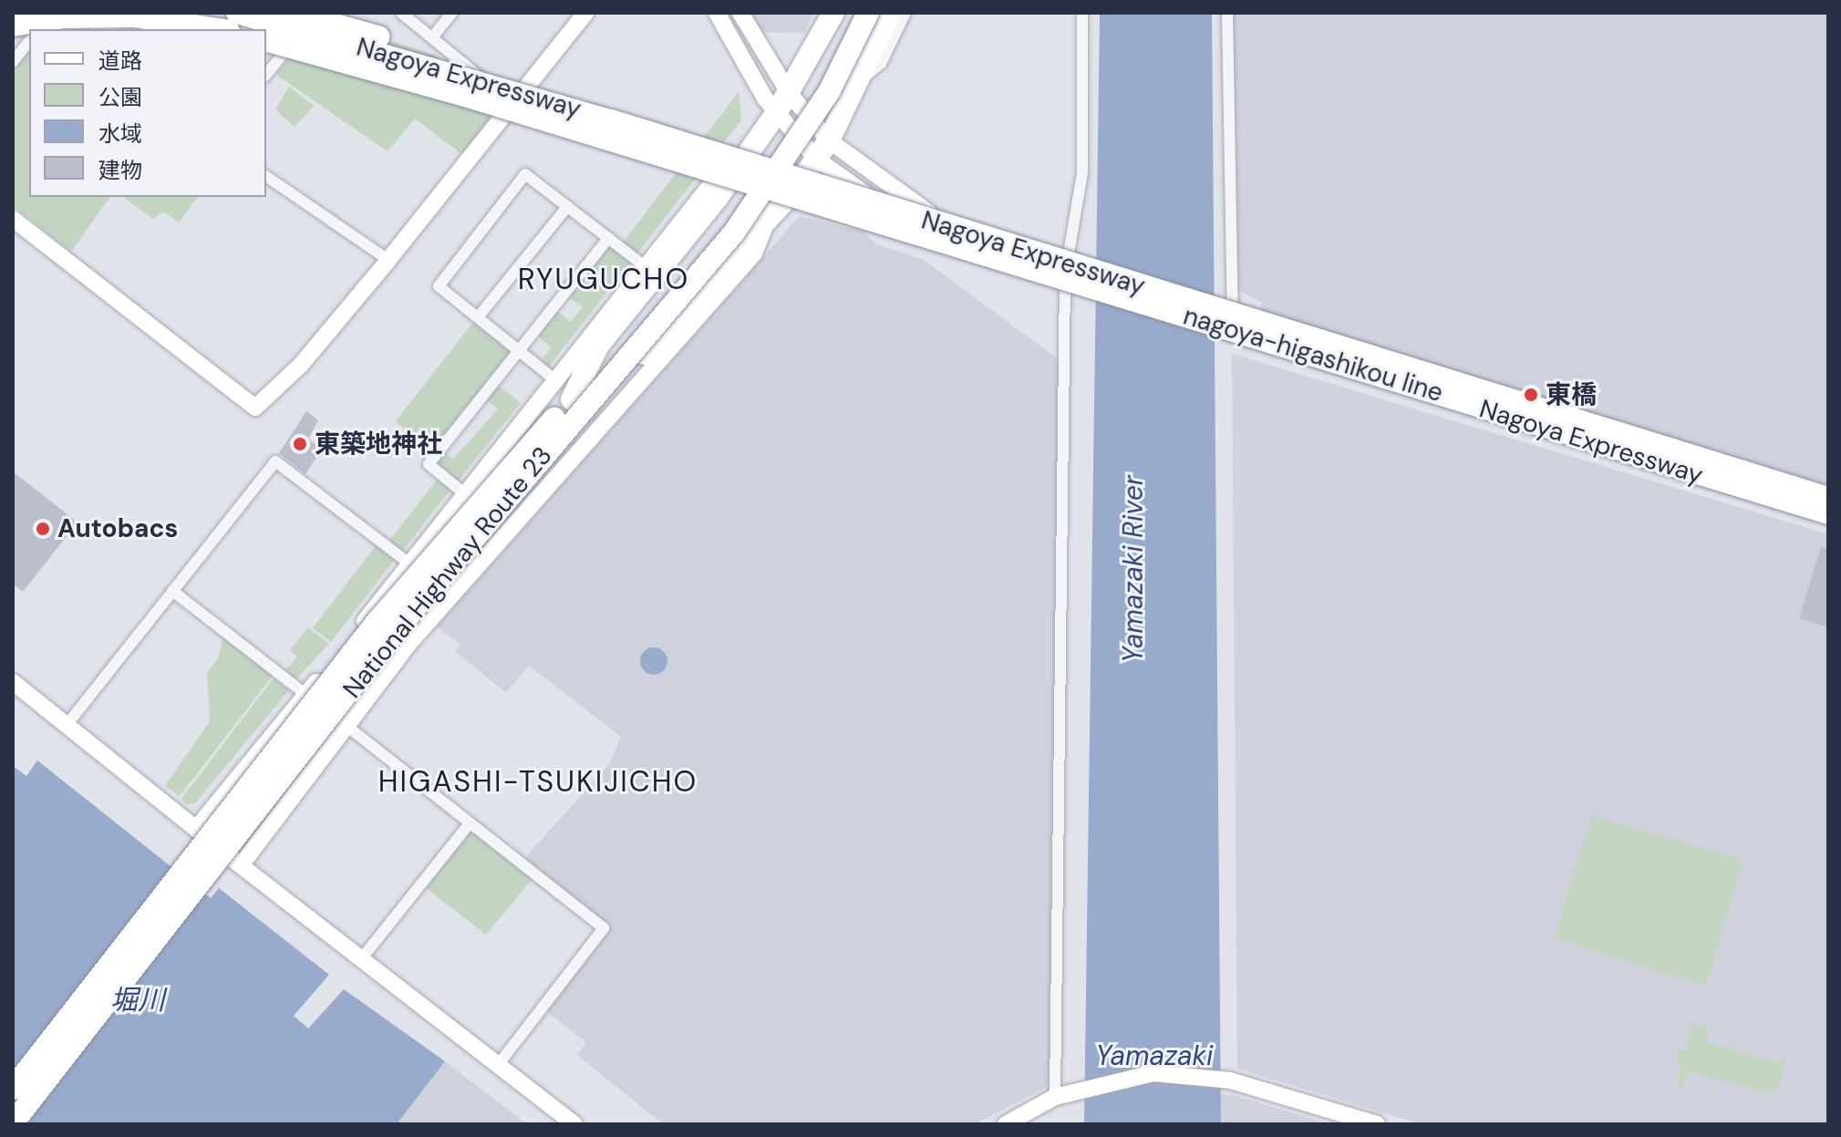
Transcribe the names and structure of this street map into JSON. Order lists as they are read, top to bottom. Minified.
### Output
{"streets":{"highway":["Nagoya Expressway","National Highway Route 23"],"street":["nagoya-higashikou line"]},"crossings":[["Nagoya Expressway","nagoya-higashikou line"]],"districts":["RYUGUCHO","HIGASHI-TSUKIJICHO"],"water":["Yamazaki River","堀川","Yamazaki"],"places":["東橋","東築地神社","Autobacs"],"legend":["道路","公園","水域","建物"]}
